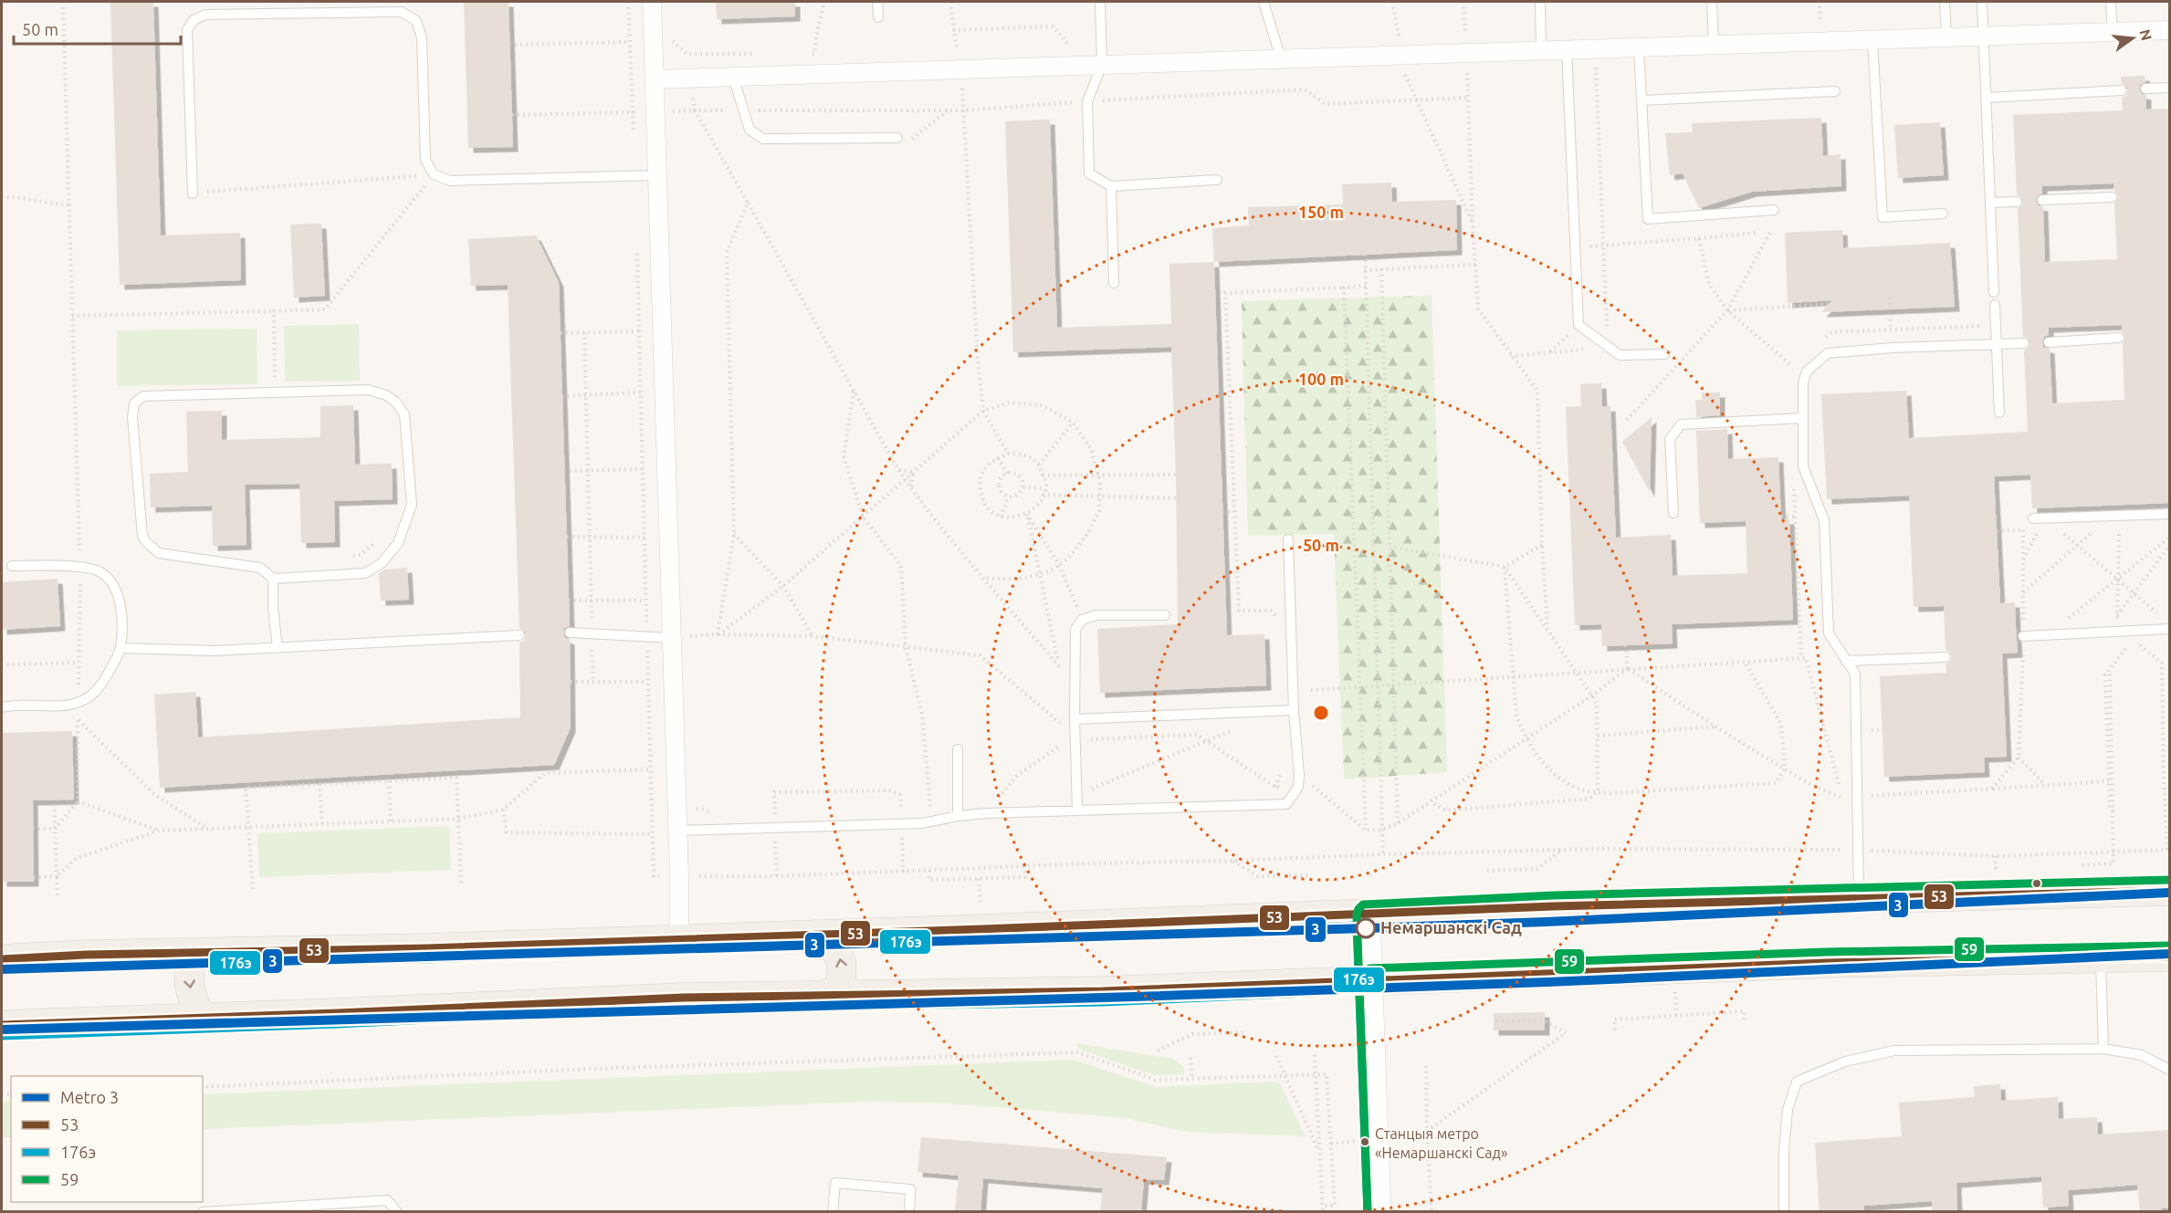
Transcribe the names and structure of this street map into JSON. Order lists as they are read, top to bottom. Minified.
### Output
{"places":["Немаршанскі Сад","Станцыя метро «Немаршанскі Сад»"],"lines":["transit line 59","transit line 53","metro line 3","transit line 176э"],"legend":["Metro 3","53","176э","59"],"scale_bar":"50 m","north":"right","rings":["150 m","100 m","50 m"]}
